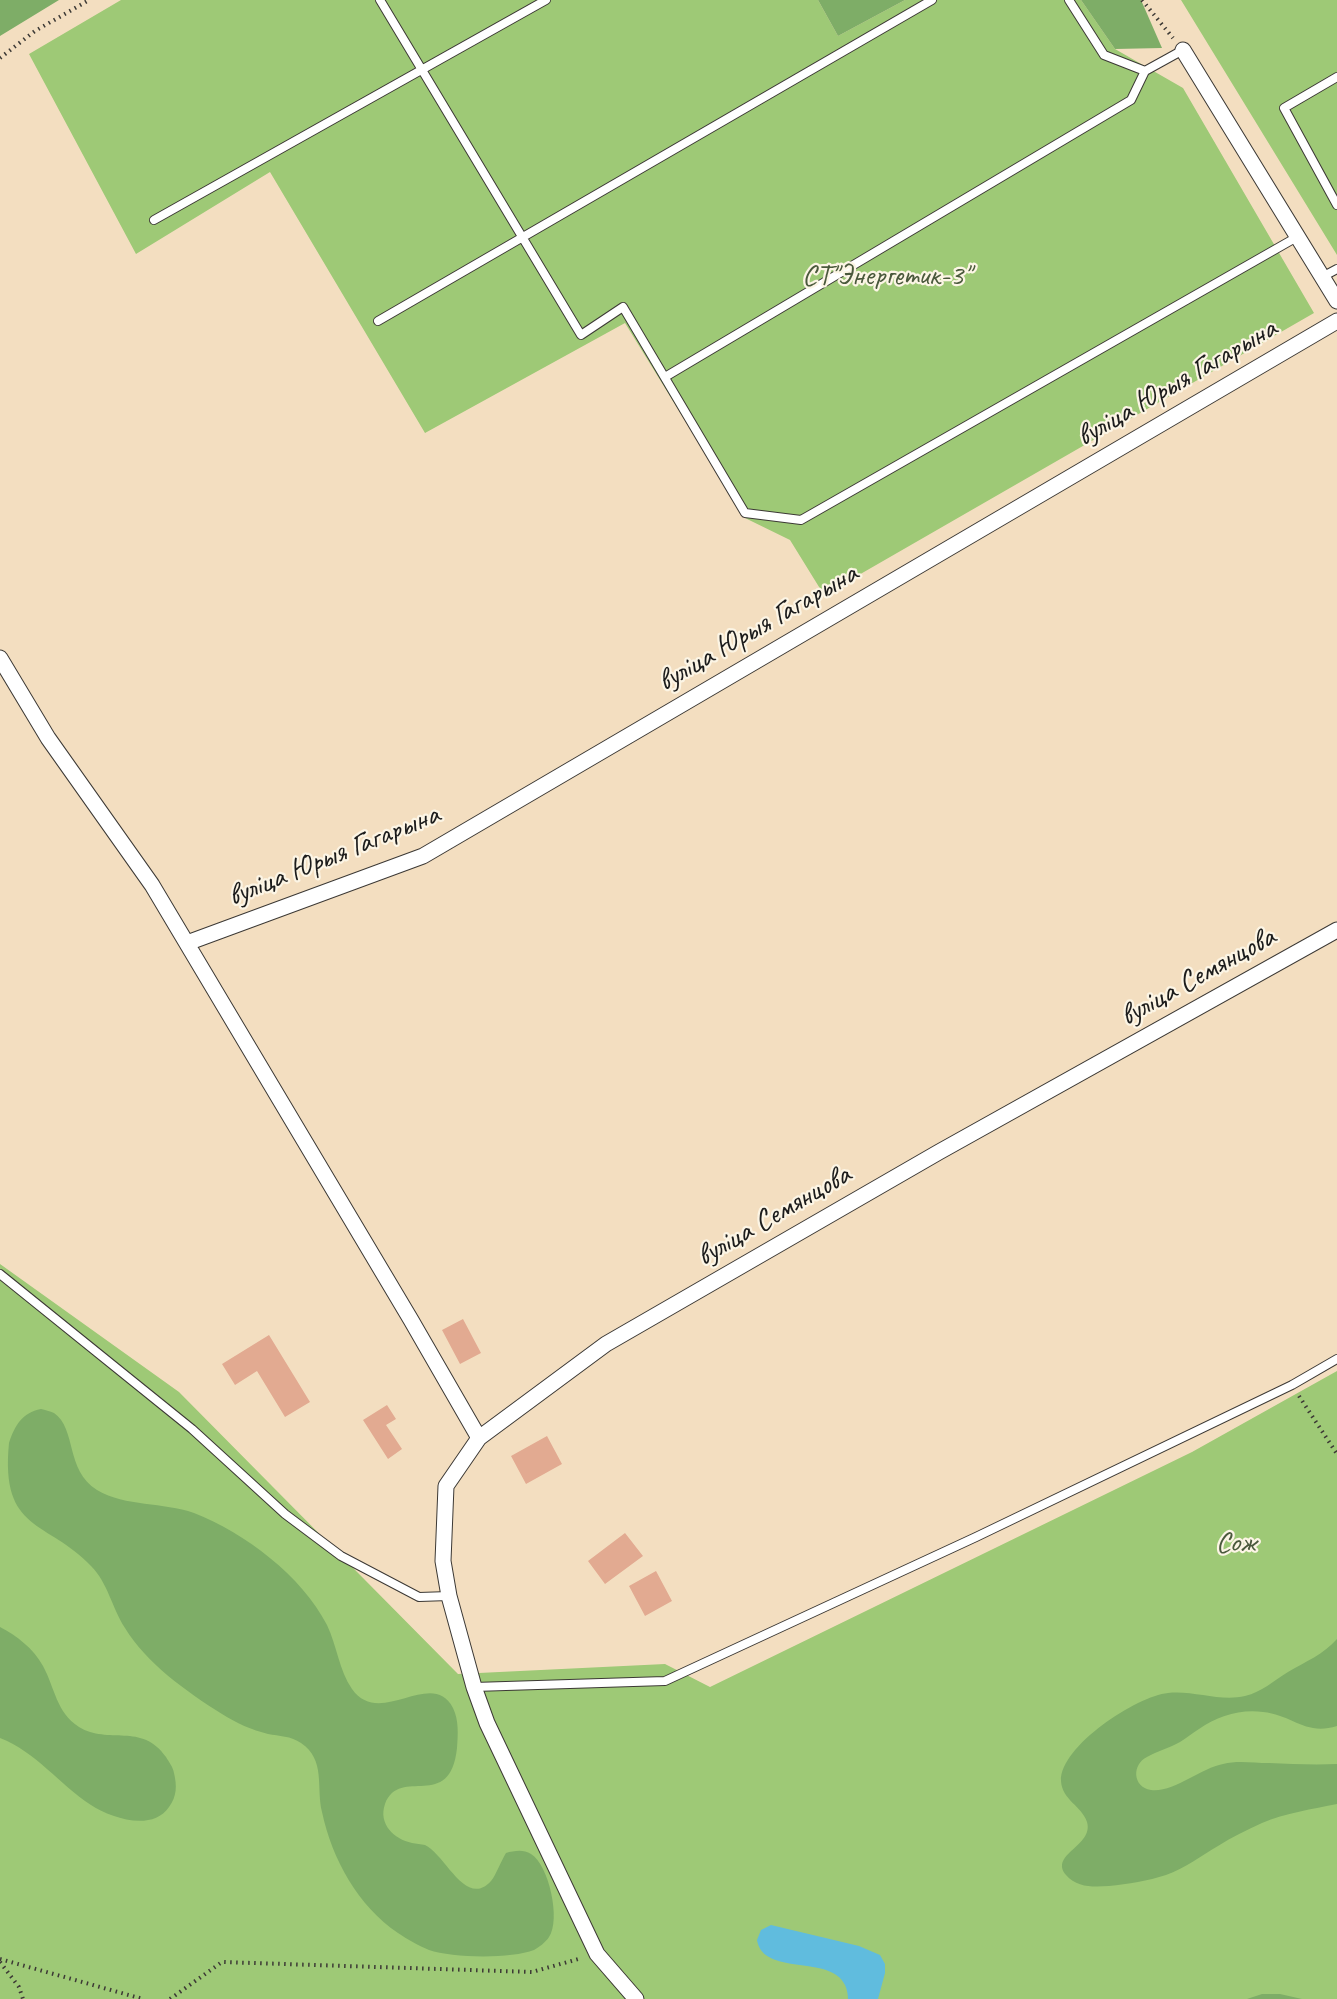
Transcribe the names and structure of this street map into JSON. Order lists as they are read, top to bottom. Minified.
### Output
{"streets":{"street":["вуліца Юрыя Гагарына","вуліца Семянцова"]},"parks":["СТ\"Энергетик-3\"","Сож"]}
